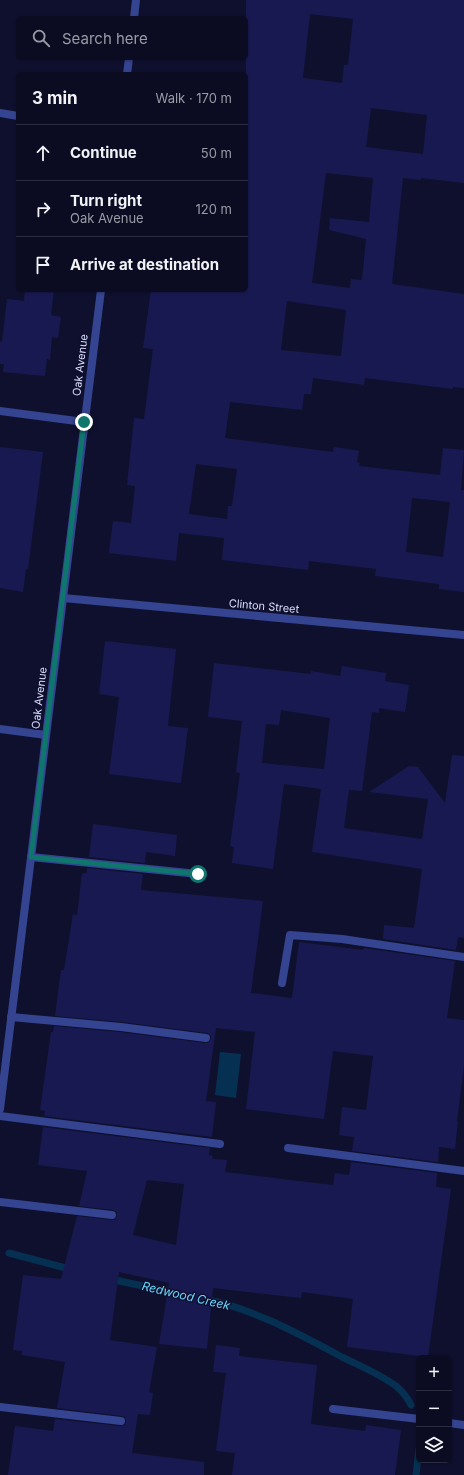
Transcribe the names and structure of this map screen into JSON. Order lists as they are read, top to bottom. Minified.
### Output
{"streets":{"street":["Oak Avenue","Clinton Street"]},"crossings":[["Oak Avenue","Clinton Street"]],"water":["Redwood Creek"],"page":{"search":"Search here","heading":["3 min","Walk · 170 m"],"list":[["Continue","50 m"],["Turn right","Oak Avenue","120 m"],"Arrive at destination"],"map_buttons":["+","−"]}}
